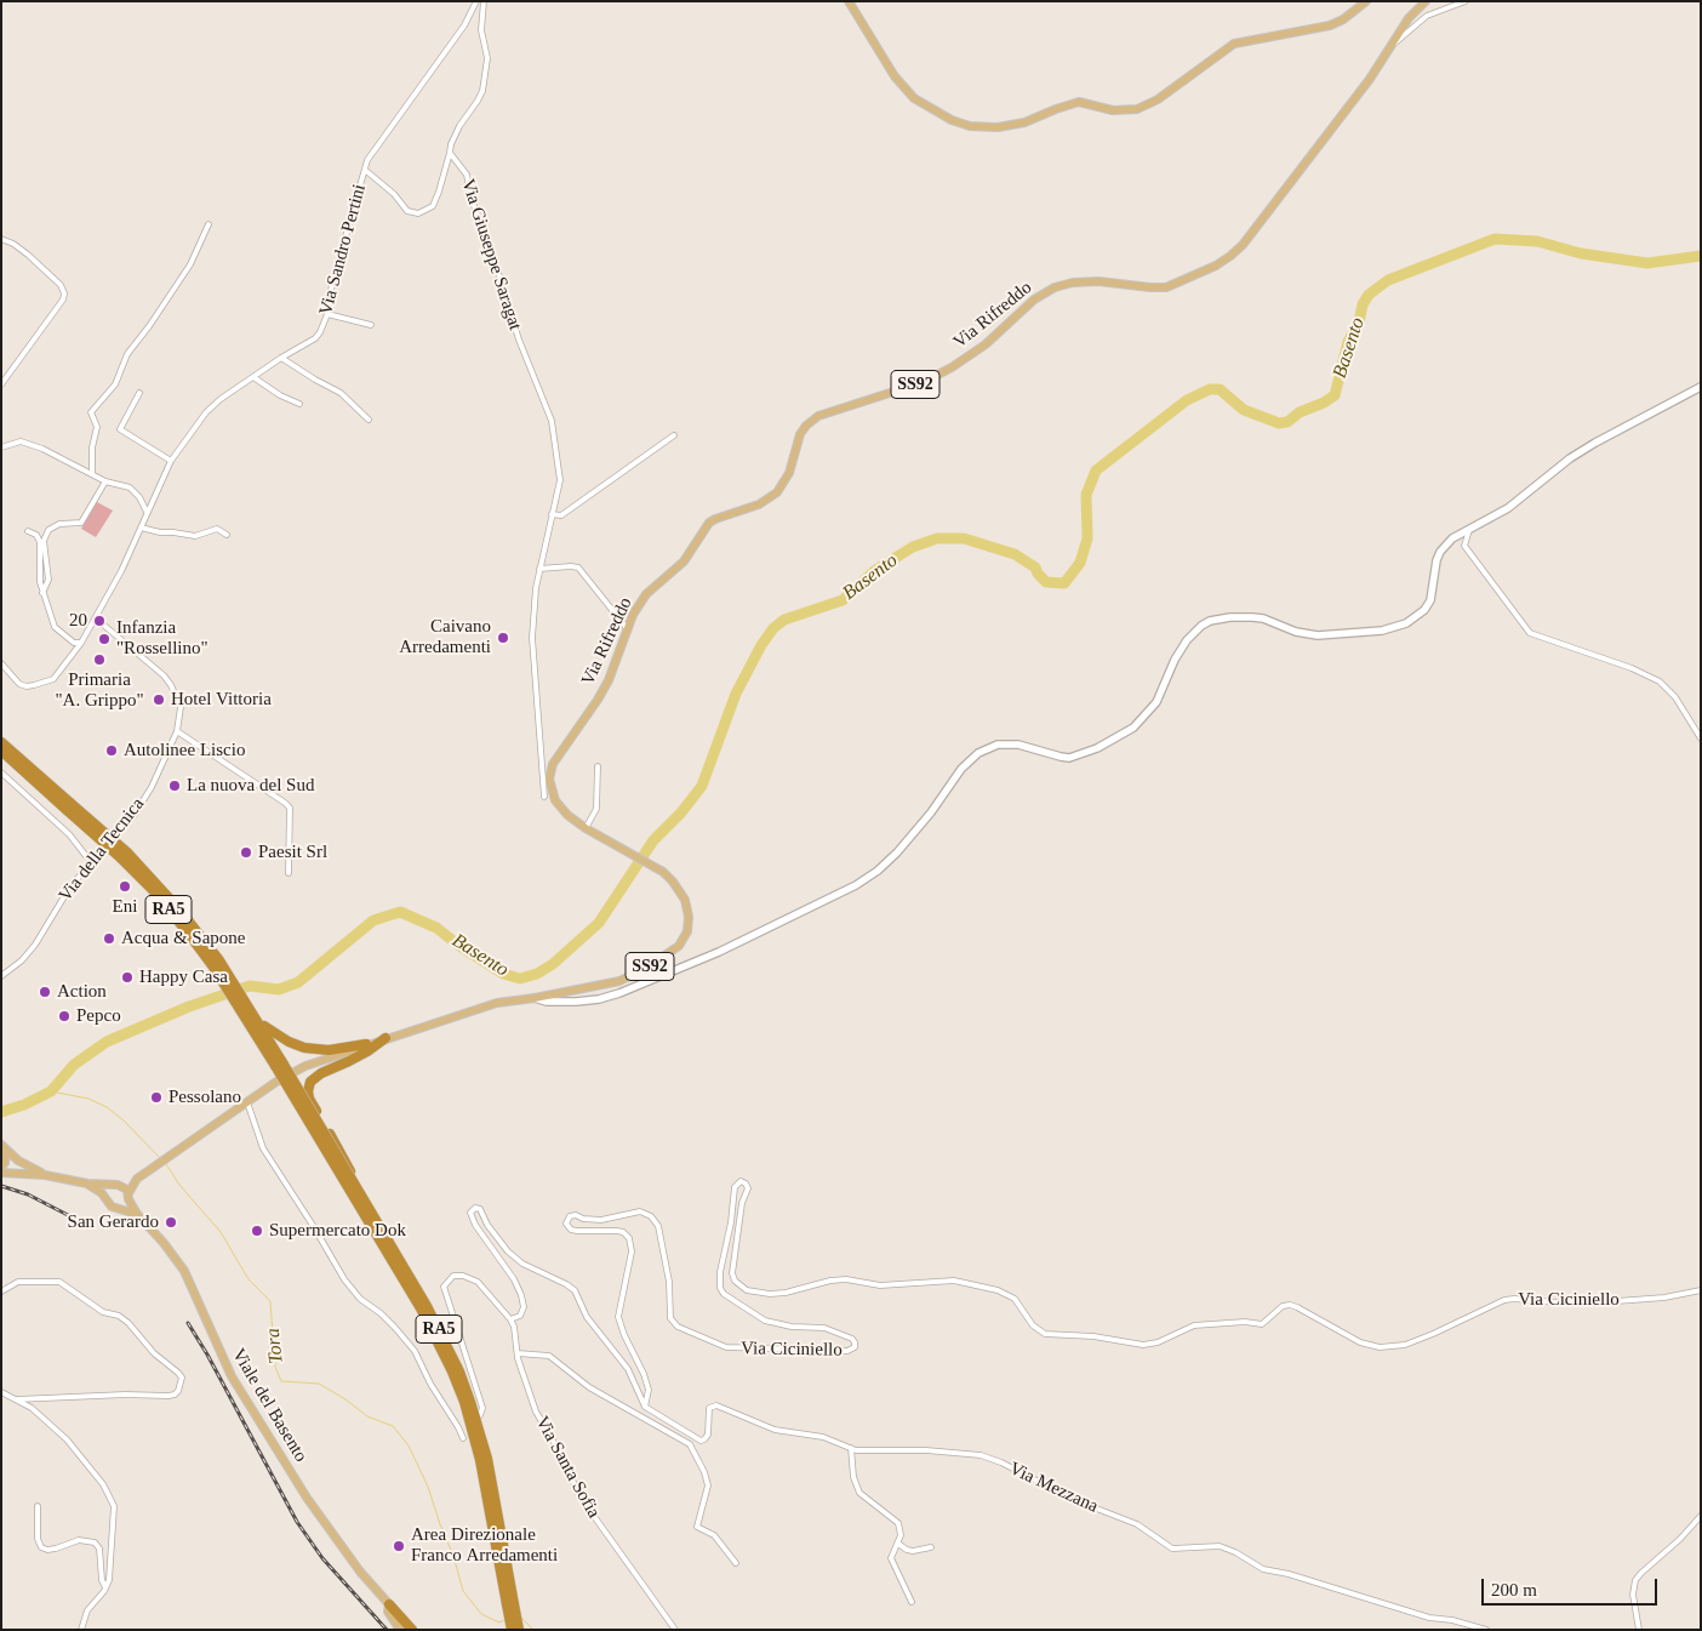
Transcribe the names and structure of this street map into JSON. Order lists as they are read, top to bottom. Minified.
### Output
{"streets":{"highway":["RA5"],"main road":["Via Rifreddo","SS92","Viale del Basento"],"street":["Via Sandro Pertini","Via Giuseppe Saragat","Via della Tecnica","Via Ciciniello","Via Santa Sofia","Via Mezzana"]},"crossings":[["Via Rifreddo","SS92"],["Via Ciciniello","Via Mezzana"]],"water":["Basento","Tora"],"places":["20","Caivano Arredamenti","Infanzia \"Rossellino\"","Primaria \"A. Grippo\"","Hotel Vittoria","Autolinee Liscio","La nuova del Sud","Paesit Srl","Eni","Acqua & Sapone","Happy Casa","Action","Pepco","Pessolano","San Gerardo","Supermercato Dok","Area Direzionale Franco Arredamenti"],"scale_bar":"200 m"}
